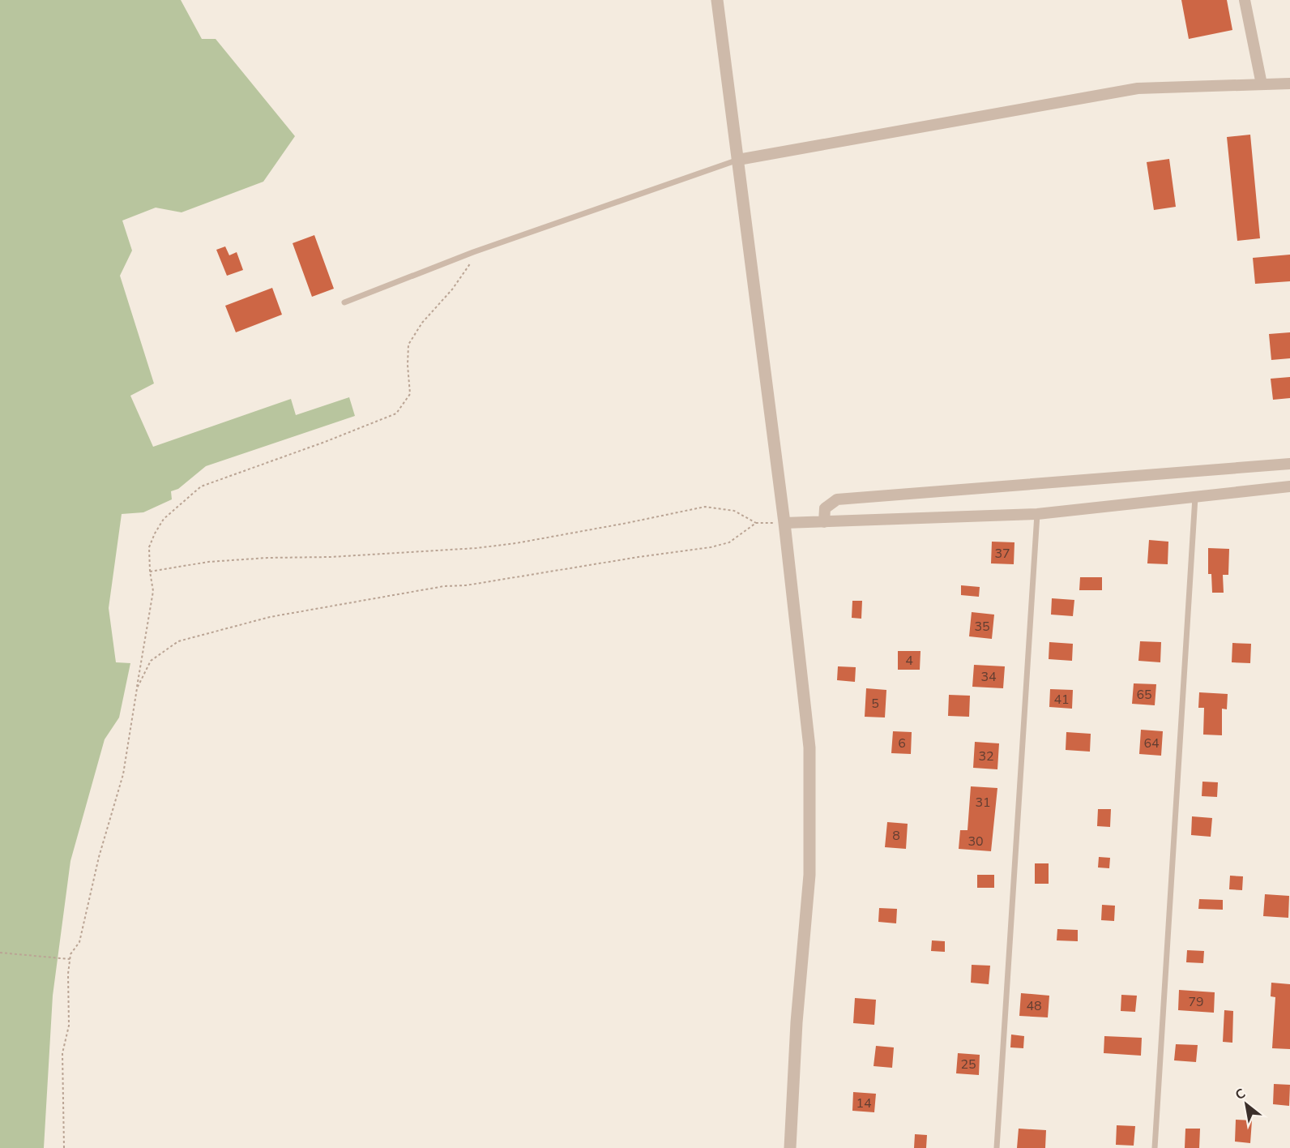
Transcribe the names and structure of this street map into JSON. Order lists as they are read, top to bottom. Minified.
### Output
{"house_numbers":["37","35","4","34","65","41","5","6","64","32","31","8","30","79","48","25","14"],"north":"top left"}
